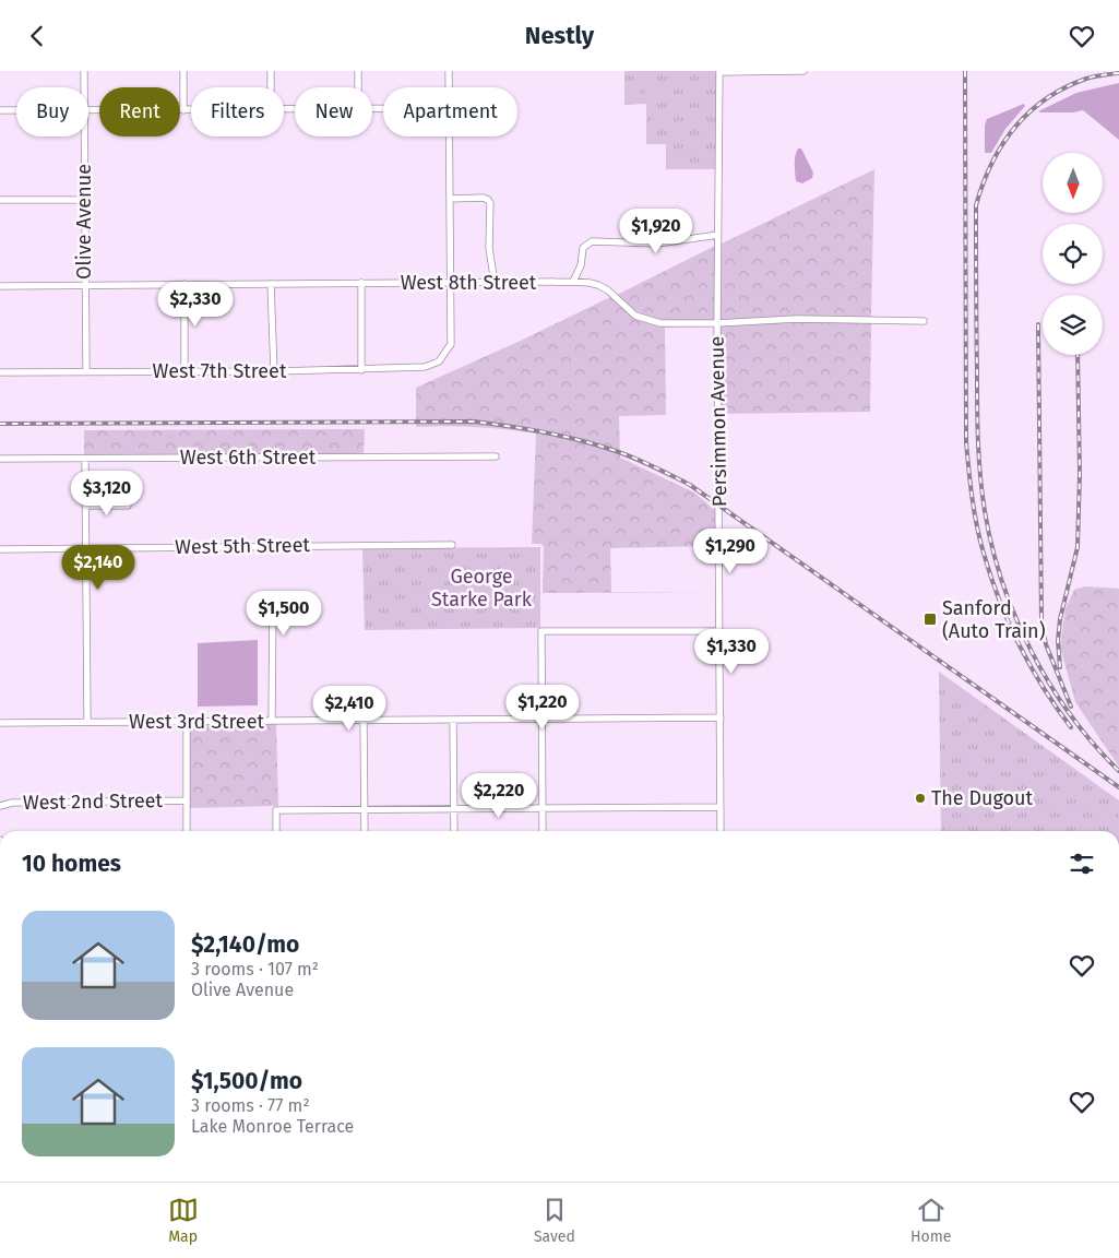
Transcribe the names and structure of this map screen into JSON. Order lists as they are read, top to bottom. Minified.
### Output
{"streets":{"street":["Olive Avenue","West 8th Street","West 7th Street","Persimmon Avenue","West 6th Street","West 5th Street","West 3rd Street","West 2nd Street"]},"crossings":[["Olive Avenue","West 8th Street"],["Olive Avenue","West 7th Street"],["West 8th Street","West 7th Street"],["West 8th Street","Persimmon Avenue"],["Persimmon Avenue","West 3rd Street"]],"parks":["George Starke Park"],"places":{"transit":["Sanford (Auto Train)"],"other":["The Dugout"]},"north":"bottom","page":{"header":"Nestly","chip":["Buy","Rent","Filters","New","Apartment"],"price":["$1,920","$2,330","$3,120","$1,290","$2,140","$1,500","$1,330","$1,220","$2,410","$2,220"],"heading":"10 homes","list":[{"name":"$2,140/mo","note":"3 rooms · 107 m² · Olive Avenue"},{"name":"$1,500/mo","note":"3 rooms · 77 m² · Lake Monroe Terrace"}],"tabs":["Map","Saved","Home"]}}
